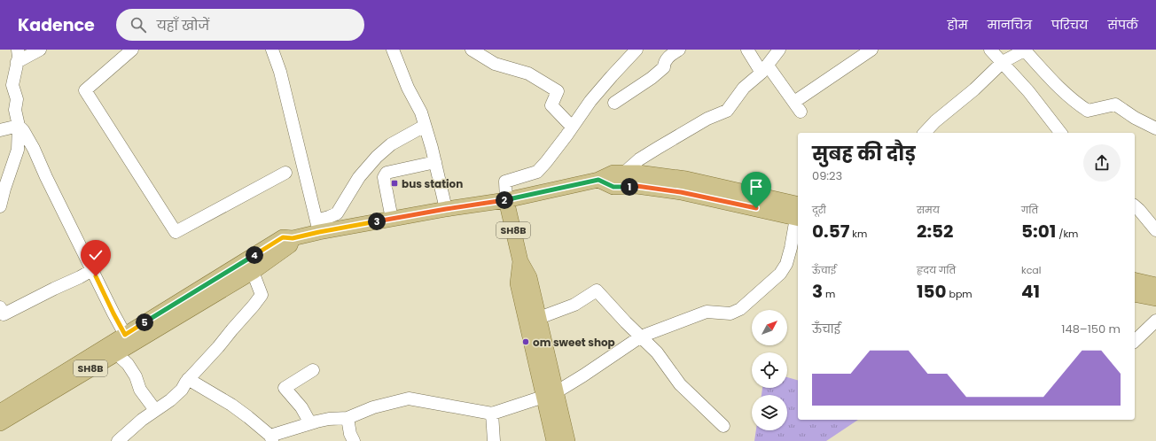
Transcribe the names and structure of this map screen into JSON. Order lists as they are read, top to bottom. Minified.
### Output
{"streets":{"main road":["SH8B"]},"places":{"transit":["bus station"],"other":["om sweet shop"]},"north":"top right","page":{"header":"Kadence","search":"यहाँ खोजें","nav":["होम","मानचित्र","परिचय","संपर्क"],"heading":["सुबह की दौड़","09:23"],"pins":["1","2","3","4","5"],"stats":[["दूरी","0.57 km"],["समय","2:52"],["गति","5:01 /km"],["ऊँचाई","3 m"],["हृदय गति","150 bpm"],["kcal","41"]],"chart":["ऊँचाई","148–150 m"]}}
